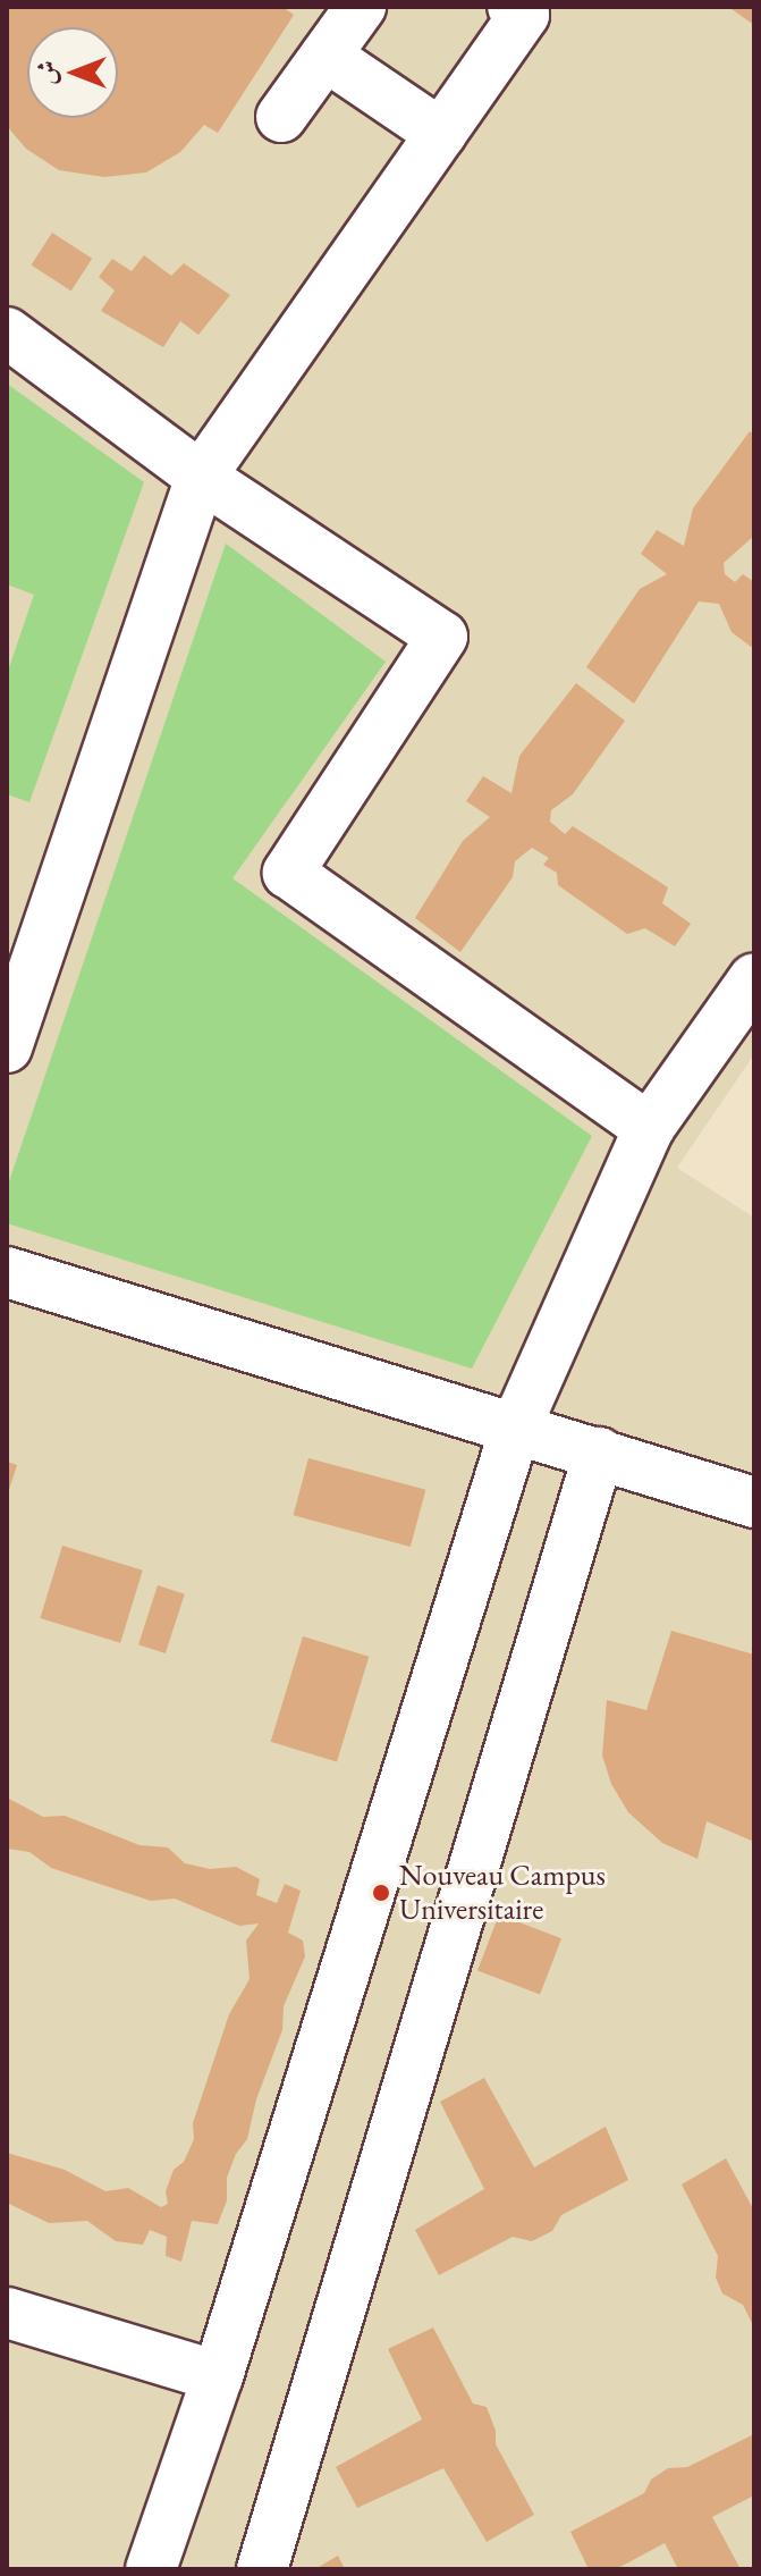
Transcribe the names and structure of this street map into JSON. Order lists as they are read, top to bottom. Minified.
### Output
{"places":["Nouveau Campus Universitaire"],"north":"left"}
